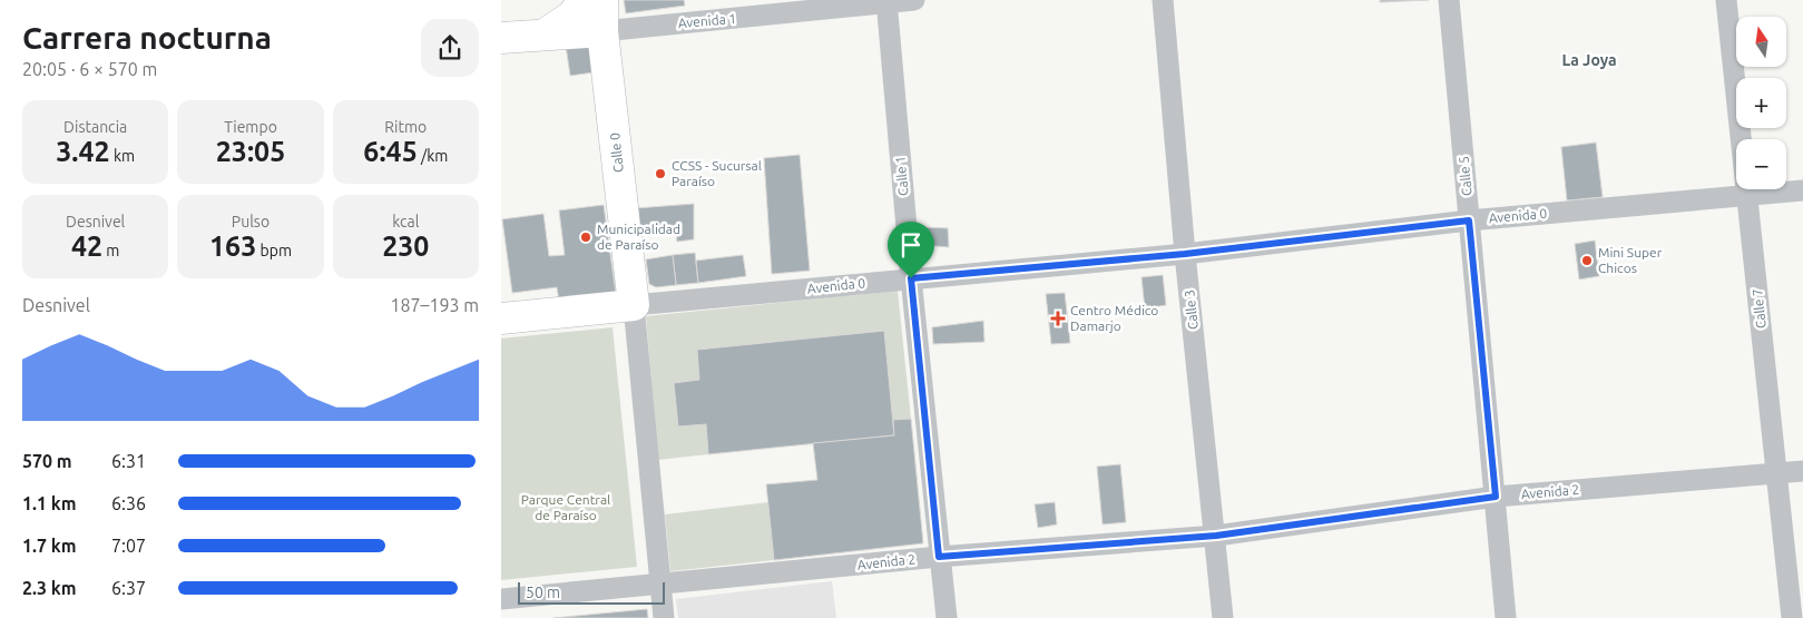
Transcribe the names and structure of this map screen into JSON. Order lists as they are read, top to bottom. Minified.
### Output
{"streets":{"main road":["Avenida 1","Calle 0","Avenida 0"],"street":["Calle 1","Calle 5","Calle 7","Calle 3","Avenida 2"]},"crossings":[["Avenida 1","Calle 0"],["Avenida 1","Calle 1"],["Calle 0","Avenida 0"],["Calle 1","Avenida 0"],["Calle 1","Avenida 2"],["Calle 5","Avenida 0"],["Calle 5","Avenida 2"],["Avenida 0","Calle 7"],["Avenida 0","Calle 3"],["Calle 7","Avenida 2"],["Calle 3","Avenida 2"]],"districts":["La Joya"],"parks":["Parque Central de Paraíso"],"places":{"other":["CCSS - Sucursal Paraíso","Municipalidad de Paraíso","Mini Super Chicos"],"health":["Centro Médico Damarjo"]},"scale_bar":"50 m","north":"top","page":{"heading":["Carrera nocturna","20:05 · 6 × 570 m"],"map_buttons":["+","−"],"stats":[["Distancia","3.42 km"],["Tiempo","23:05"],["Ritmo","6:45 /km"],["Desnivel","42 m"],["Pulso","163 bpm"],["kcal","230"]],"chart":["Desnivel","187–193 m"],"list":[{"name":"570 m","note":"6:31"},{"name":"1.1 km","note":"6:36"},{"name":"1.7 km","note":"7:07"},{"name":"2.3 km","note":"6:37"}],"scale":"50 m"}}
